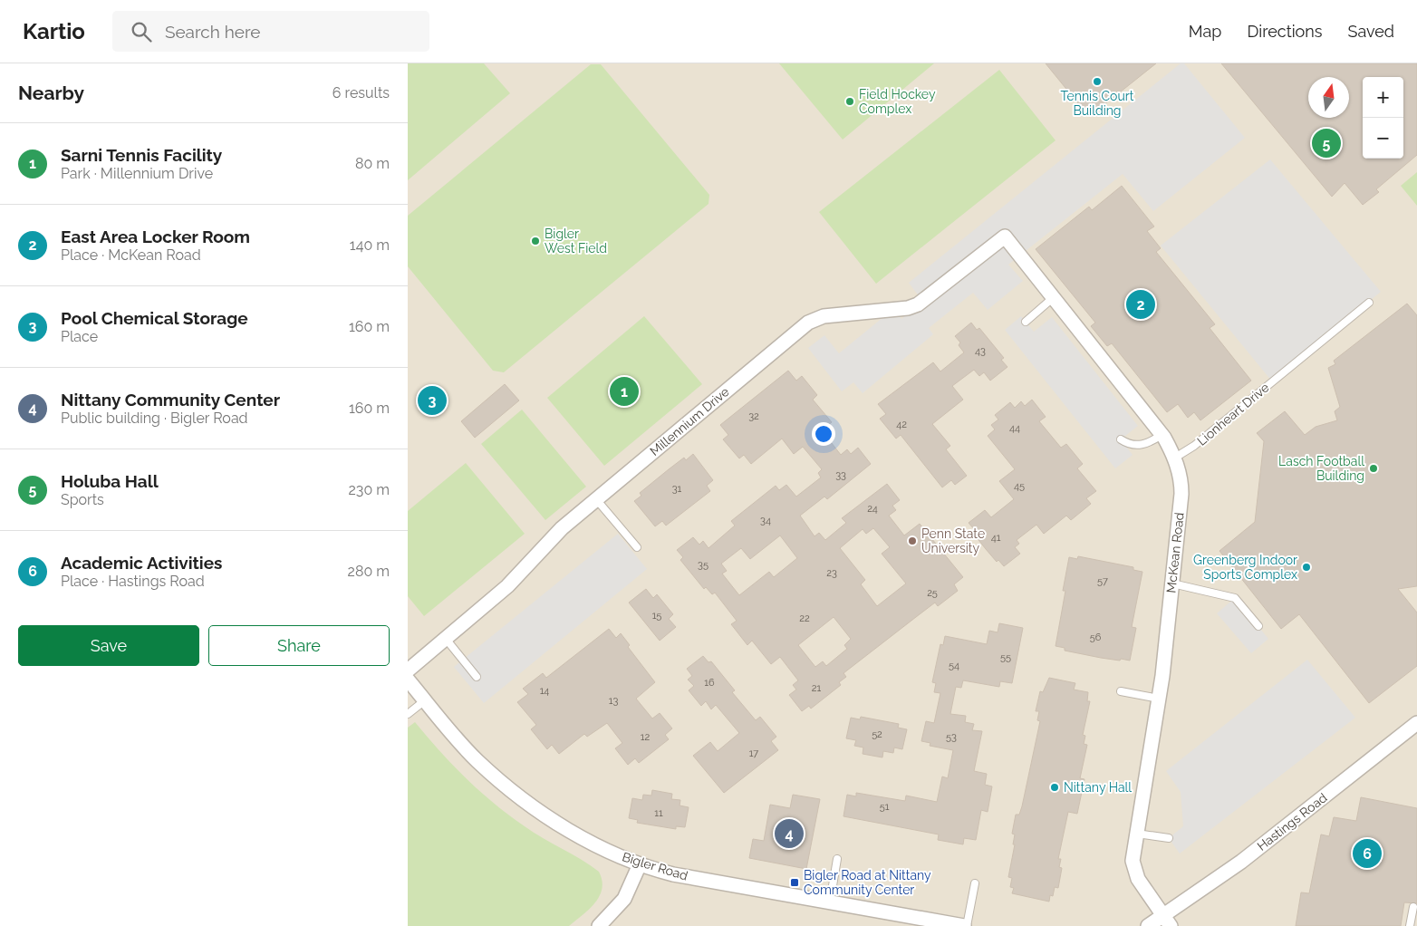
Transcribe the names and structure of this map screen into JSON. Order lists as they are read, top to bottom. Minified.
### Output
{"streets":{"street":["Millennium Drive","McKean Road","Hastings Road","Bigler Road"],"lane":["Lionheart Drive"]},"crossings":[["Lionheart Drive","McKean Road"],["Millennium Drive","McKean Road"],["McKean Road","Hastings Road"]],"places":{"other":["Tennis Court Building","Field Hockey Complex","Bigler West Field","Lasch Football Building","Penn State University","Greenberg Indoor Sports Complex","Nittany Hall"],"transit":["Bigler Road at Nittany Community Center"]},"house_numbers":["43","32","42","44","33","45","31","24","34","41","35","23","57","25","15","22","56","55","54","16","21","14","13","52","12","53","17","51","11"],"north":"top","page":{"header":"Kartio","search":"Search here","nav":["Map","Directions","Saved"],"heading":["Nearby","6 results"],"map_buttons":["+","−"],"list":[{"mark":"1","name":"Sarni Tennis Facility","note":"Park · Millennium Drive","value":"80 m"},{"mark":"2","name":"East Area Locker Room","note":"Place · McKean Road","value":"140 m"},{"mark":"3","name":"Pool Chemical Storage","note":"Place","value":"160 m"},{"mark":"4","name":"Nittany Community Center","note":"Public building · Bigler Road","value":"160 m"},{"mark":"5","name":"Holuba Hall","note":"Sports","value":"230 m"},{"mark":"6","name":"Academic Activities","note":"Place · Hastings Road","value":"280 m"}],"pins":["5","2","1","3","4","6"],"buttons":["Save","Share"]}}
